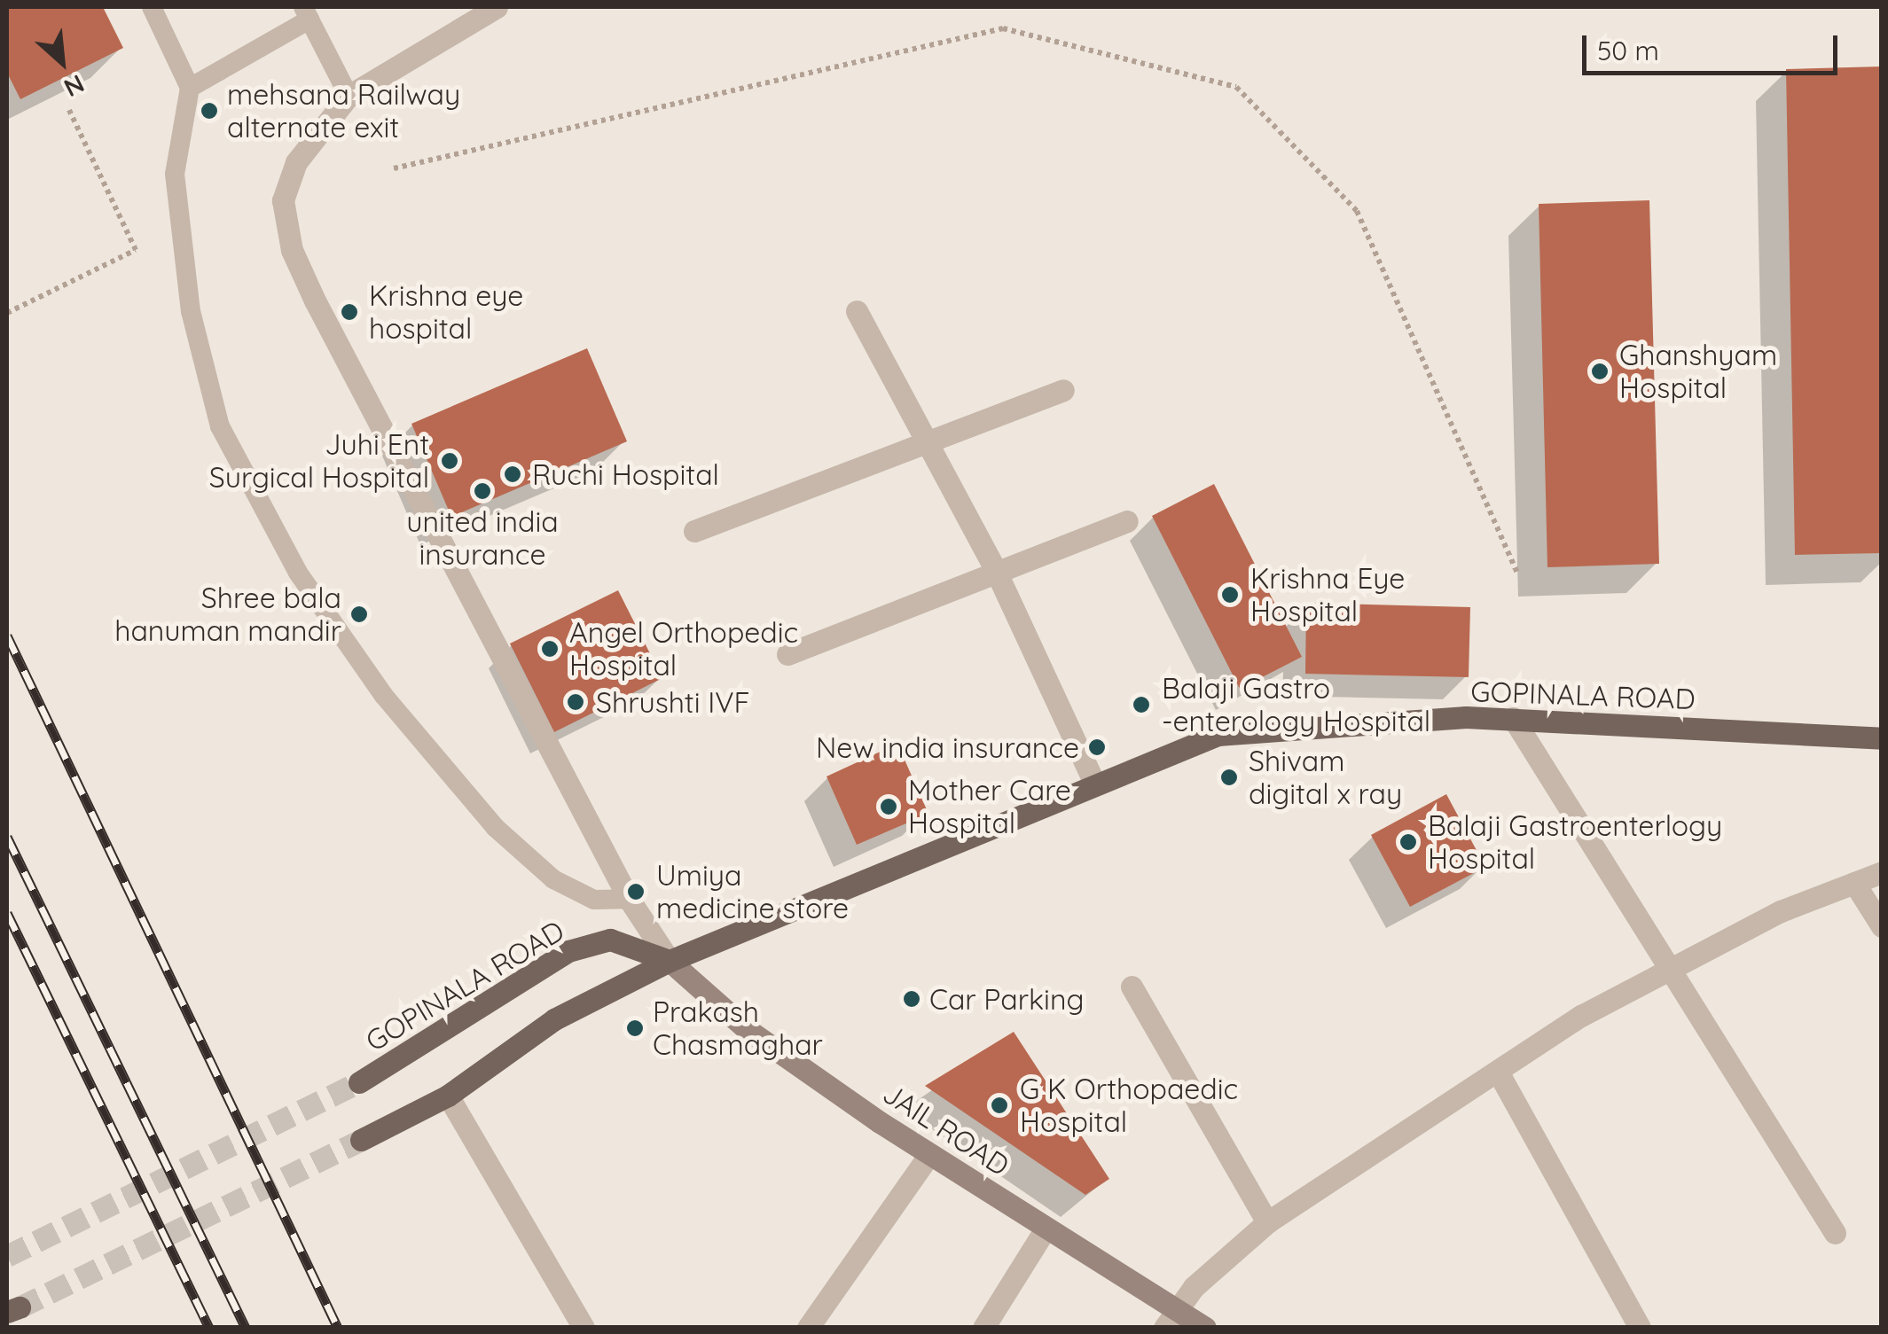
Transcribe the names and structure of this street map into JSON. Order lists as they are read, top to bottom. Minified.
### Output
{"streets":{"main road":["GOPINALA ROAD"],"street":["JAIL ROAD"]},"crossings":[["GOPINALA ROAD","JAIL ROAD"]],"places":["mehsana Railway alternate exit","Krishna eye hospital","Ghanshyam Hospital","Juhi Ent Surgical Hospital","Ruchi Hospital","united india insurance","Krishna Eye Hospital","Shree bala hanuman mandir","Angel Orthopedic Hospital","Shrushti IVF","Balaji Gastro -enterology Hospital","New india insurance","Shivam digital x ray","Mother Care Hospital","Balaji Gastroenterlogy Hospital","Umiya medicine store","Car Parking","Prakash Chasmaghar","G K Orthopaedic Hospital"],"scale_bar":"50 m","north":"bottom right"}
